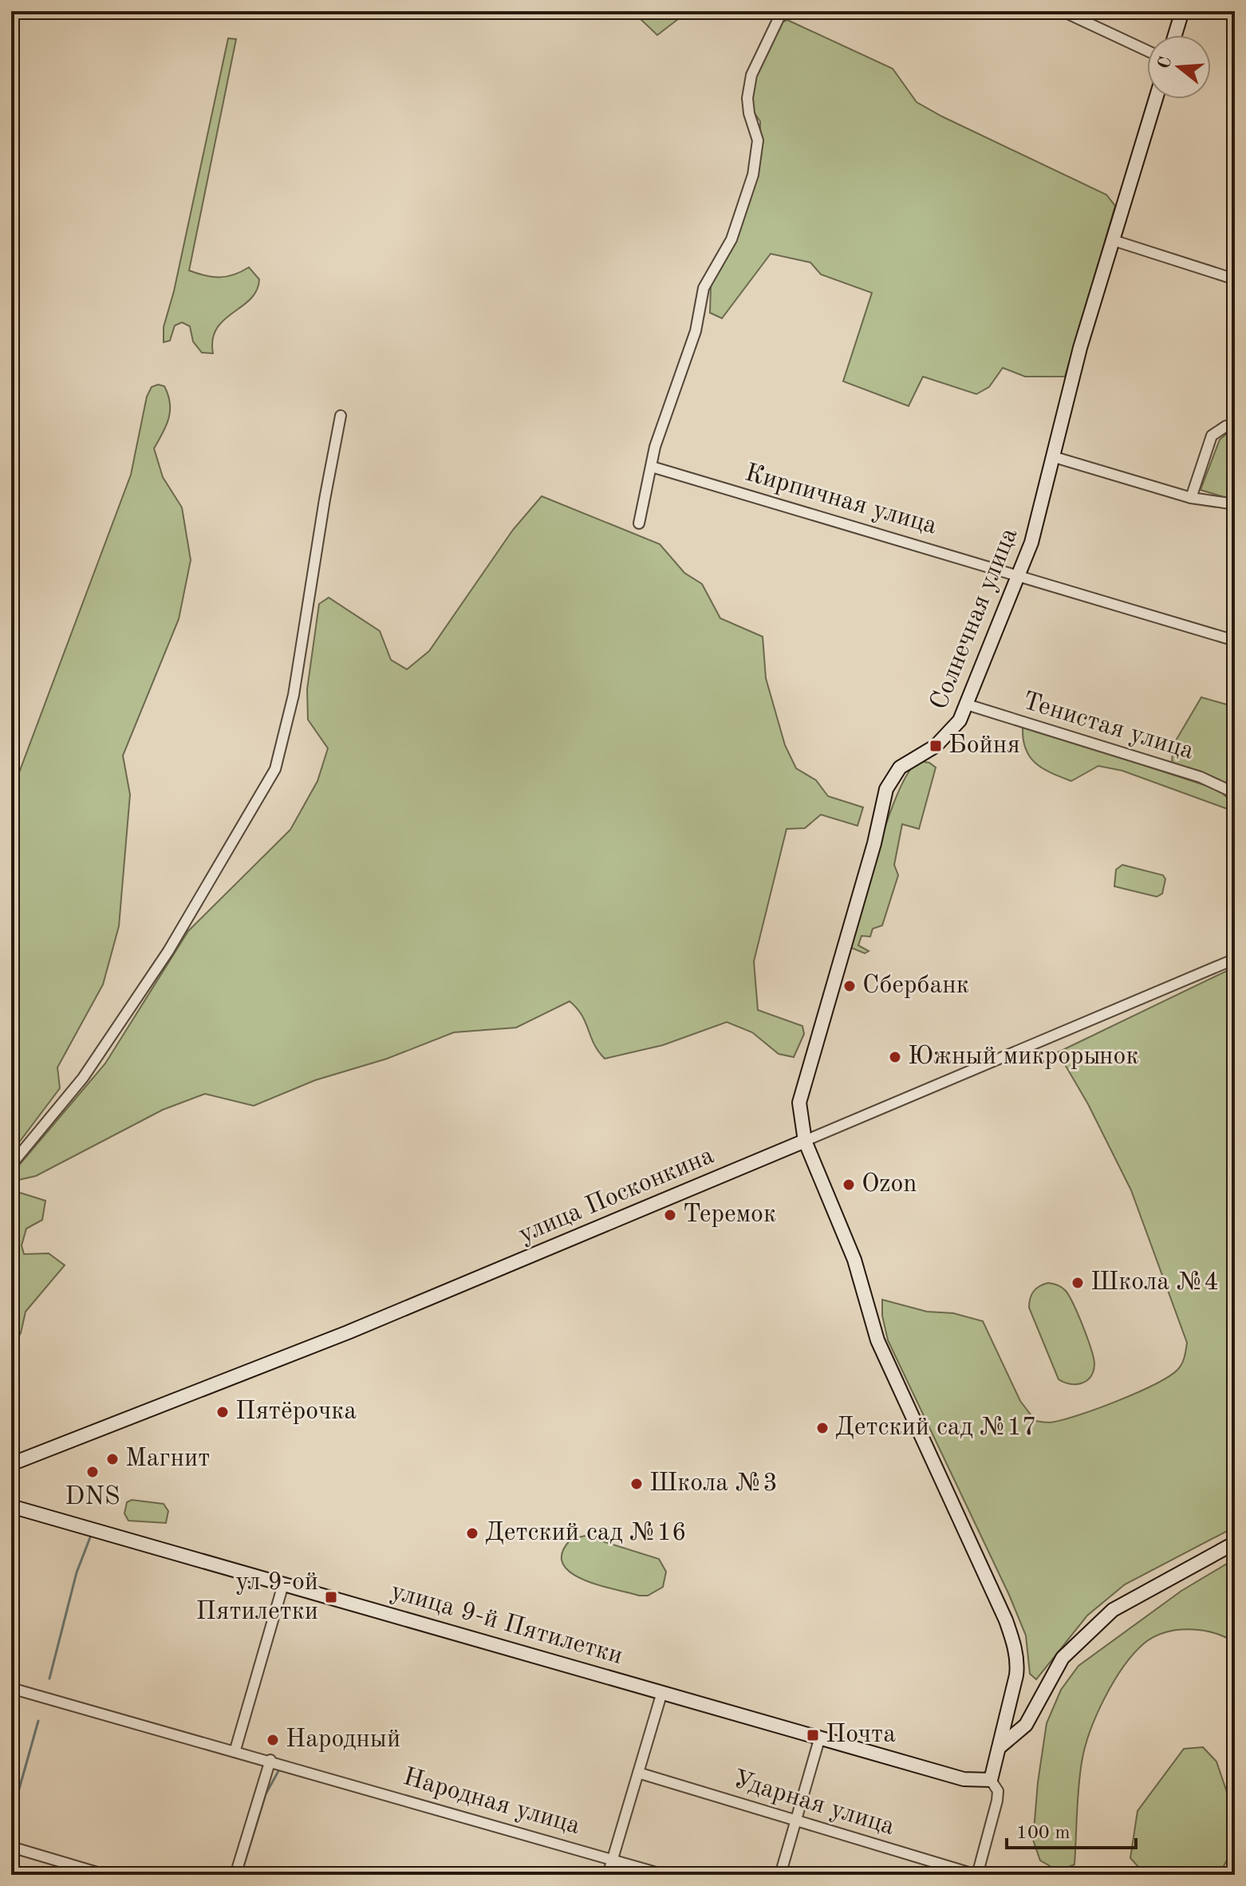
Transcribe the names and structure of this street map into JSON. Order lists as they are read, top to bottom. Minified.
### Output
{"streets":{"street":["Кирпичная улица","Солнечная улица","Тенистая улица","улица Посконкина","улица 9-й Пятилетки","Народная улица","Ударная улица"]},"crossings":[["Кирпичная улица","Солнечная улица"],["Солнечная улица","Тенистая улица"],["Солнечная улица","улица Посконкина"],["Солнечная улица","улица 9-й Пятилетки"]],"places":{"transit":["Бойня","ул 9-ой Пятилетки","Почта"],"other":["Сбербанк","Южный микрорынок","Ozon","Теремок","Школа №4","Пятёрочка","Детский сад №17","Магнит","DNS","Школа №3","Детский сад №16","Народный"]},"scale_bar":"100 m","north":"left"}
